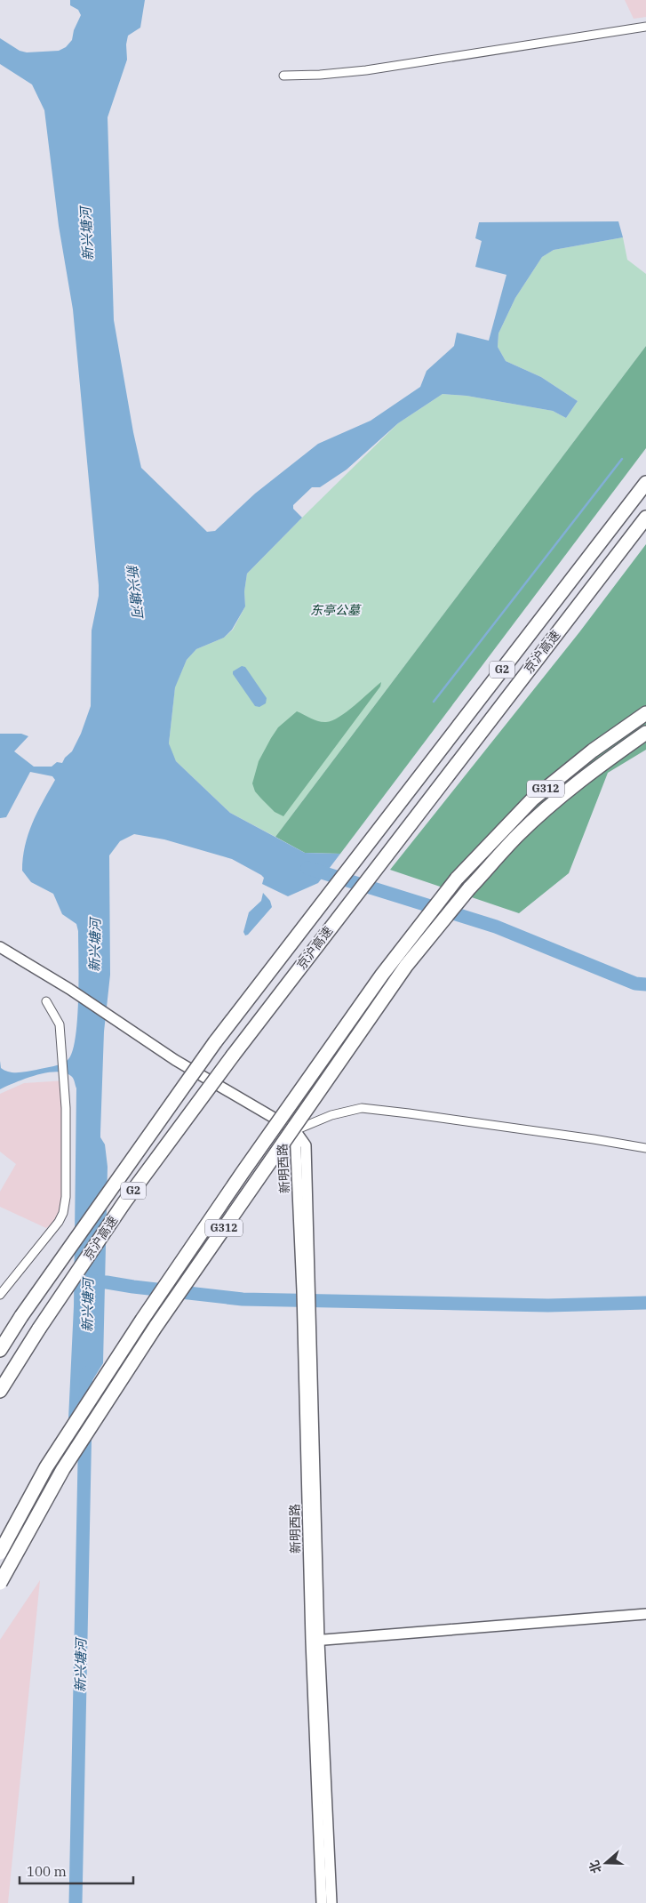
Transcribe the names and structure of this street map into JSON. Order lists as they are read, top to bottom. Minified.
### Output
{"streets":{"highway":["京沪高速","G2","G312"],"street":["新明西路"]},"water":["新兴塘河"],"parks":["东亭公墓"],"scale_bar":"100 m","north":"left"}
